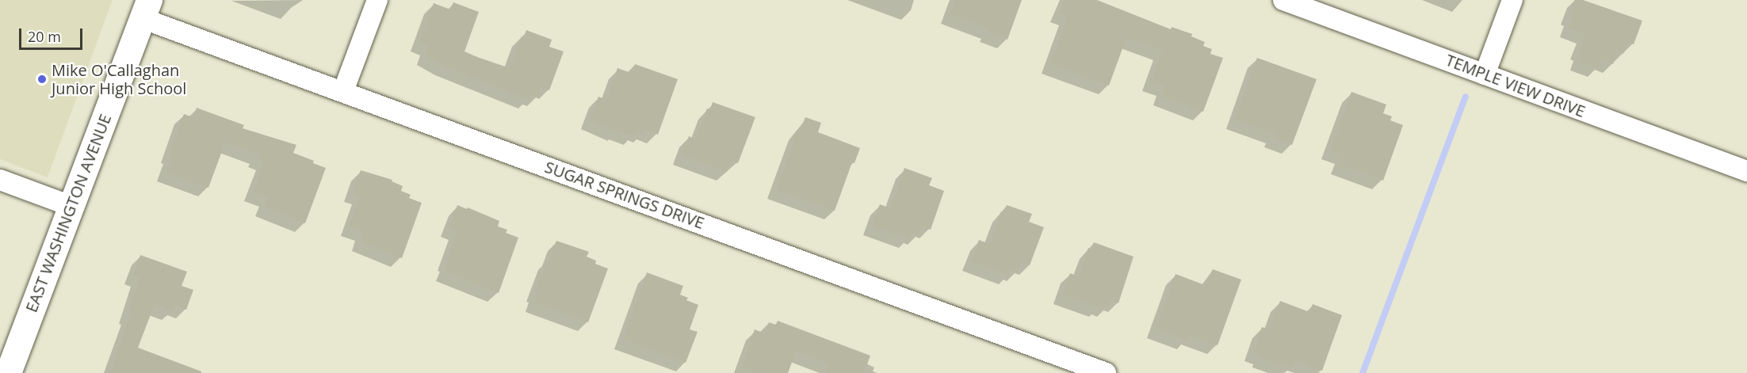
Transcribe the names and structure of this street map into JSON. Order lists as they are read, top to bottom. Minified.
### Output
{"streets":{"street":["TEMPLE VIEW DRIVE","SUGAR SPRINGS DRIVE","EAST WASHINGTON AVENUE"]},"crossings":[["SUGAR SPRINGS DRIVE","EAST WASHINGTON AVENUE"]],"places":["Mike O'Callaghan Junior High School"],"scale_bar":"20 m"}
